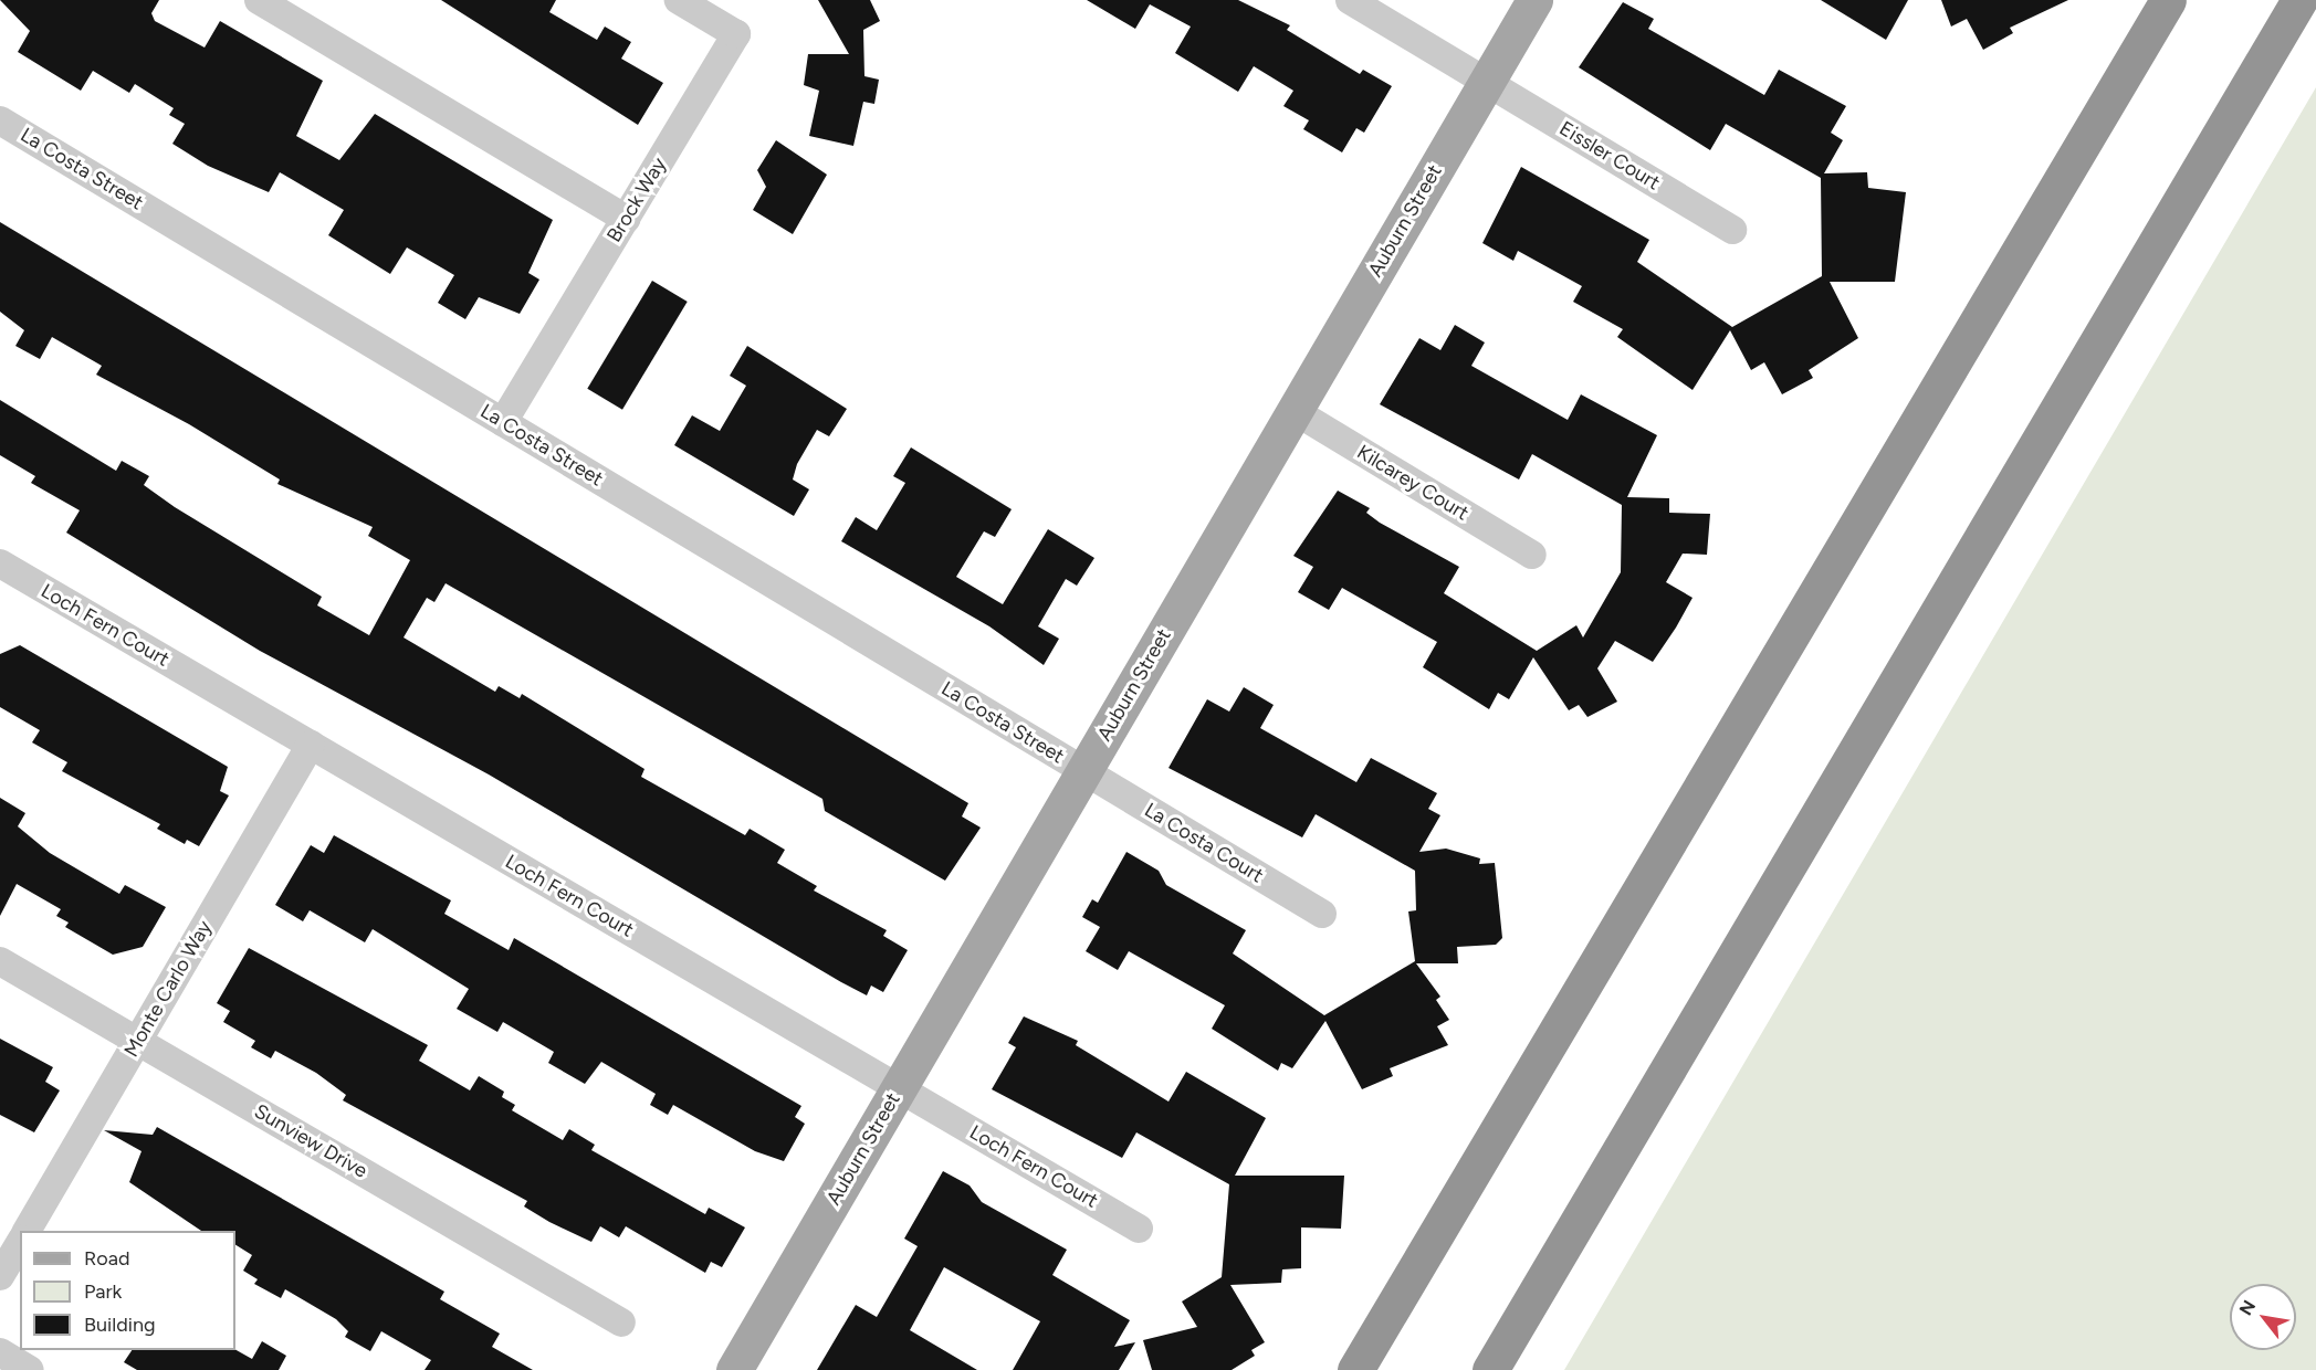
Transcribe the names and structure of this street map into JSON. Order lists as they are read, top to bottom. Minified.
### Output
{"streets":{"main road":["Auburn Street"],"street":["Eissler Court","La Costa Street","Brock Way","Kilcarey Court","Loch Fern Court","La Costa Court","Monte Carlo Way","Sunview Drive"]},"crossings":[["Eissler Court","Auburn Street"],["La Costa Street","Brock Way"],["La Costa Street","Auburn Street"],["La Costa Street","La Costa Court"],["Auburn Street","Kilcarey Court"],["Auburn Street","Loch Fern Court"],["Auburn Street","La Costa Court"],["Loch Fern Court","Monte Carlo Way"],["Monte Carlo Way","Sunview Drive"]],"legend":["Road","Park","Building"],"north":"top left"}
